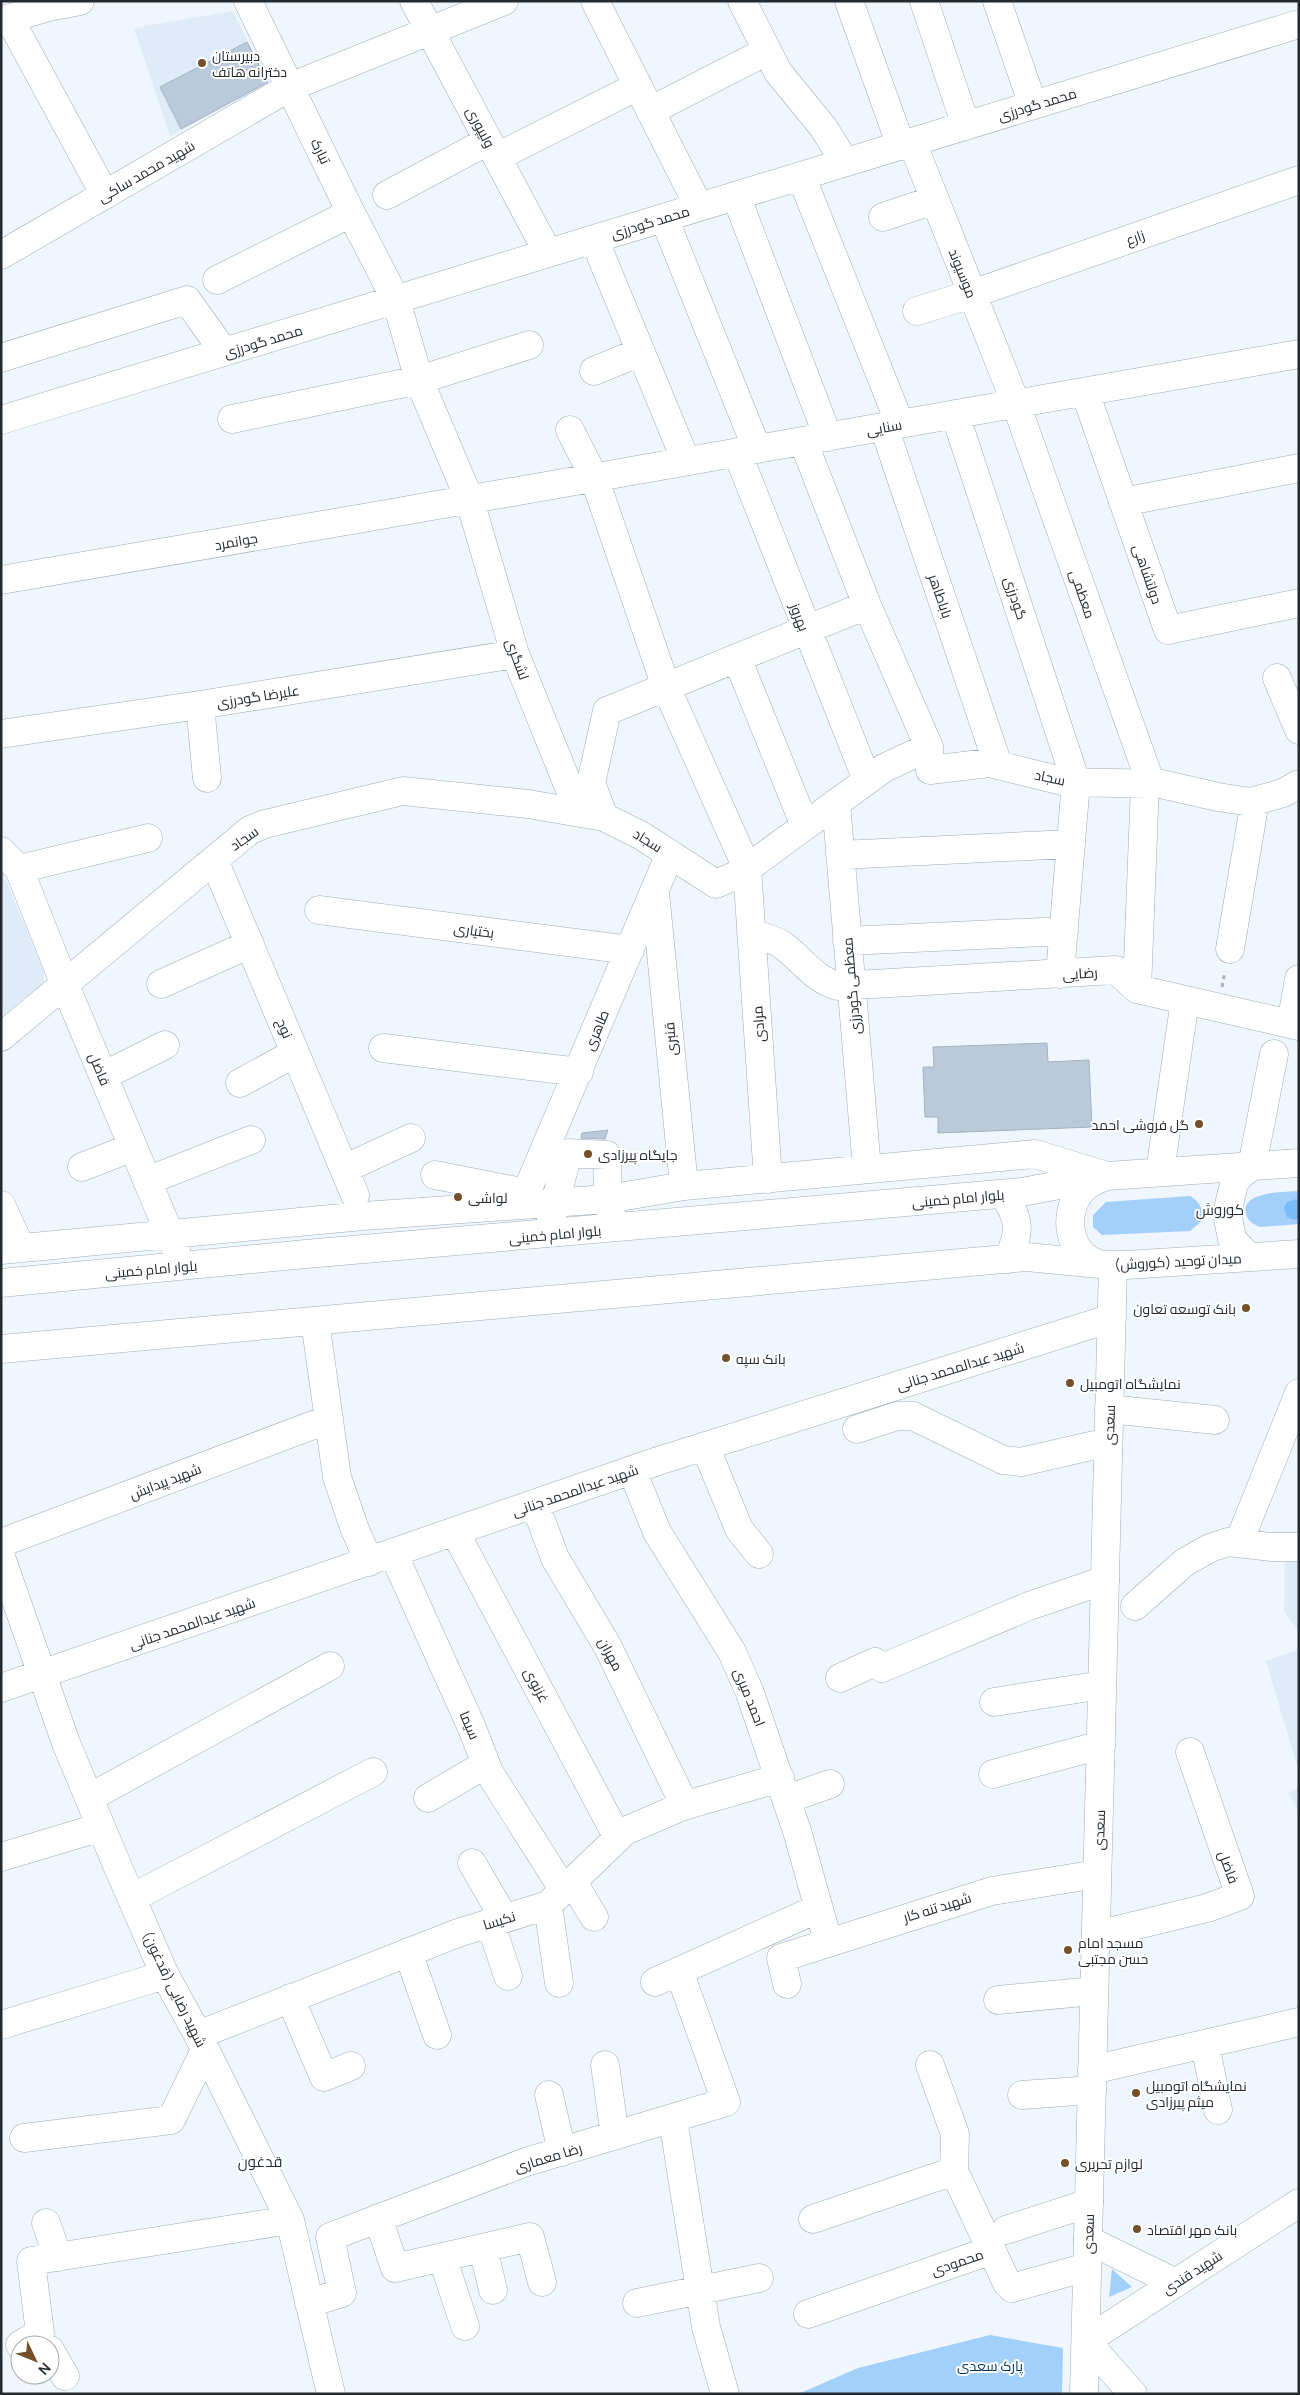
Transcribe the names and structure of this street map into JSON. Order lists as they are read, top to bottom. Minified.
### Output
{"streets":{"street":["محمد گودرزی","ولیپوری","تبارک","شهید محمد ساکی","زارع","موسیوند","سنایی","جوانمرد","دولتشاهی","معظمی","باباطاهر","گودرزی","بهروز","لشگری","علیرضا گودرزی","سجاد","بختیاری","رضایی","معظمی گودرزی","مرادی","نوح","طاهری","قنبری","فاضل","بلوار امام خمینی","میدان توحید (کوروش)","شهید عبدالمحمد جنانی","سعدی","شهید پیدایش","مهران","غزنوی","احمد میری","سیما","شهید تنه کار","نکیسا","(قدغون) شهید رضایی","رضا معماری","محمودی","شهید قندی"]},"crossings":[["محمد گودرزی","ولیپوری"],["محمد گودرزی","تبارک"],["محمد گودرزی","موسیوند"],["محمد گودرزی","باباطاهر"],["محمد گودرزی","بهروز"],["ولیپوری","شهید محمد ساکی"],["تبارک","شهید محمد ساکی"],["تبارک","لشگری"],["زارع","موسیوند"],["موسیوند","سنایی"],["موسیوند","معظمی"],["سنایی","جوانمرد"],["سنایی","دولتشاهی"],["سنایی","معظمی"],["سنایی","باباطاهر"],["سنایی","گودرزی"],["سنایی","بهروز"],["سنایی","لشگری"],["جوانمرد","لشگری"],["معظمی","سجاد"],["باباطاهر","سجاد"],["گودرزی","سجاد"],["بهروز","سجاد"],["لشگری","علیرضا گودرزی"],["لشگری","سجاد"],["سجاد","معظمی گودرزی"],["سجاد","مرادی"],["سجاد","نوح"],["سجاد","طاهری"],["سجاد","فاضل"],["بختیاری","طاهری"],["رضایی","معظمی گودرزی"],["رضایی","مرادی"],["طاهری","قنبری"],["فاضل","بلوار امام خمینی"],["فاضل","سعدی"],["بلوار امام خمینی","میدان توحید (کوروش)"],["بلوار امام خمینی","سعدی"],["میدان توحید (کوروش)","سعدی"],["شهید عبدالمحمد جنانی","سعدی"],["شهید عبدالمحمد جنانی","مهران"],["شهید عبدالمحمد جنانی","غزنوی"],["شهید عبدالمحمد جنانی","احمد میری"],["شهید عبدالمحمد جنانی","سیما"],["شهید عبدالمحمد جنانی","(قدغون) شهید رضایی"],["سعدی","شهید تنه کار"],["سعدی","محمودی"],["سعدی","شهید قندی"],["شهید پیدایش","سیما"],["مهران","نکیسا"],["غزنوی","نکیسا"],["احمد میری","شهید تنه کار"],["احمد میری","نکیسا"],["احمد میری","رضا معماری"],["سیما","نکیسا"],["نکیسا","(قدغون) شهید رضایی"],["(قدغون) شهید رضایی","رضا معماری"]],"districts":["کوروش","قدغون"],"parks":["پارک سعدی"],"places":["دبیرستان دخترانه هاتف","گل فروشی احمد","جایگاه پیرزادی","لواشی","بانک توسعه تعاون","بانک سپه","نمایشگاه اتومبیل","مسجد امام حسن مجتبی","نمایشگاه اتومبیل میثم پیرزادی","لوازم تحریری","بانک مهر اقتصاد"],"north":"bottom right"}
